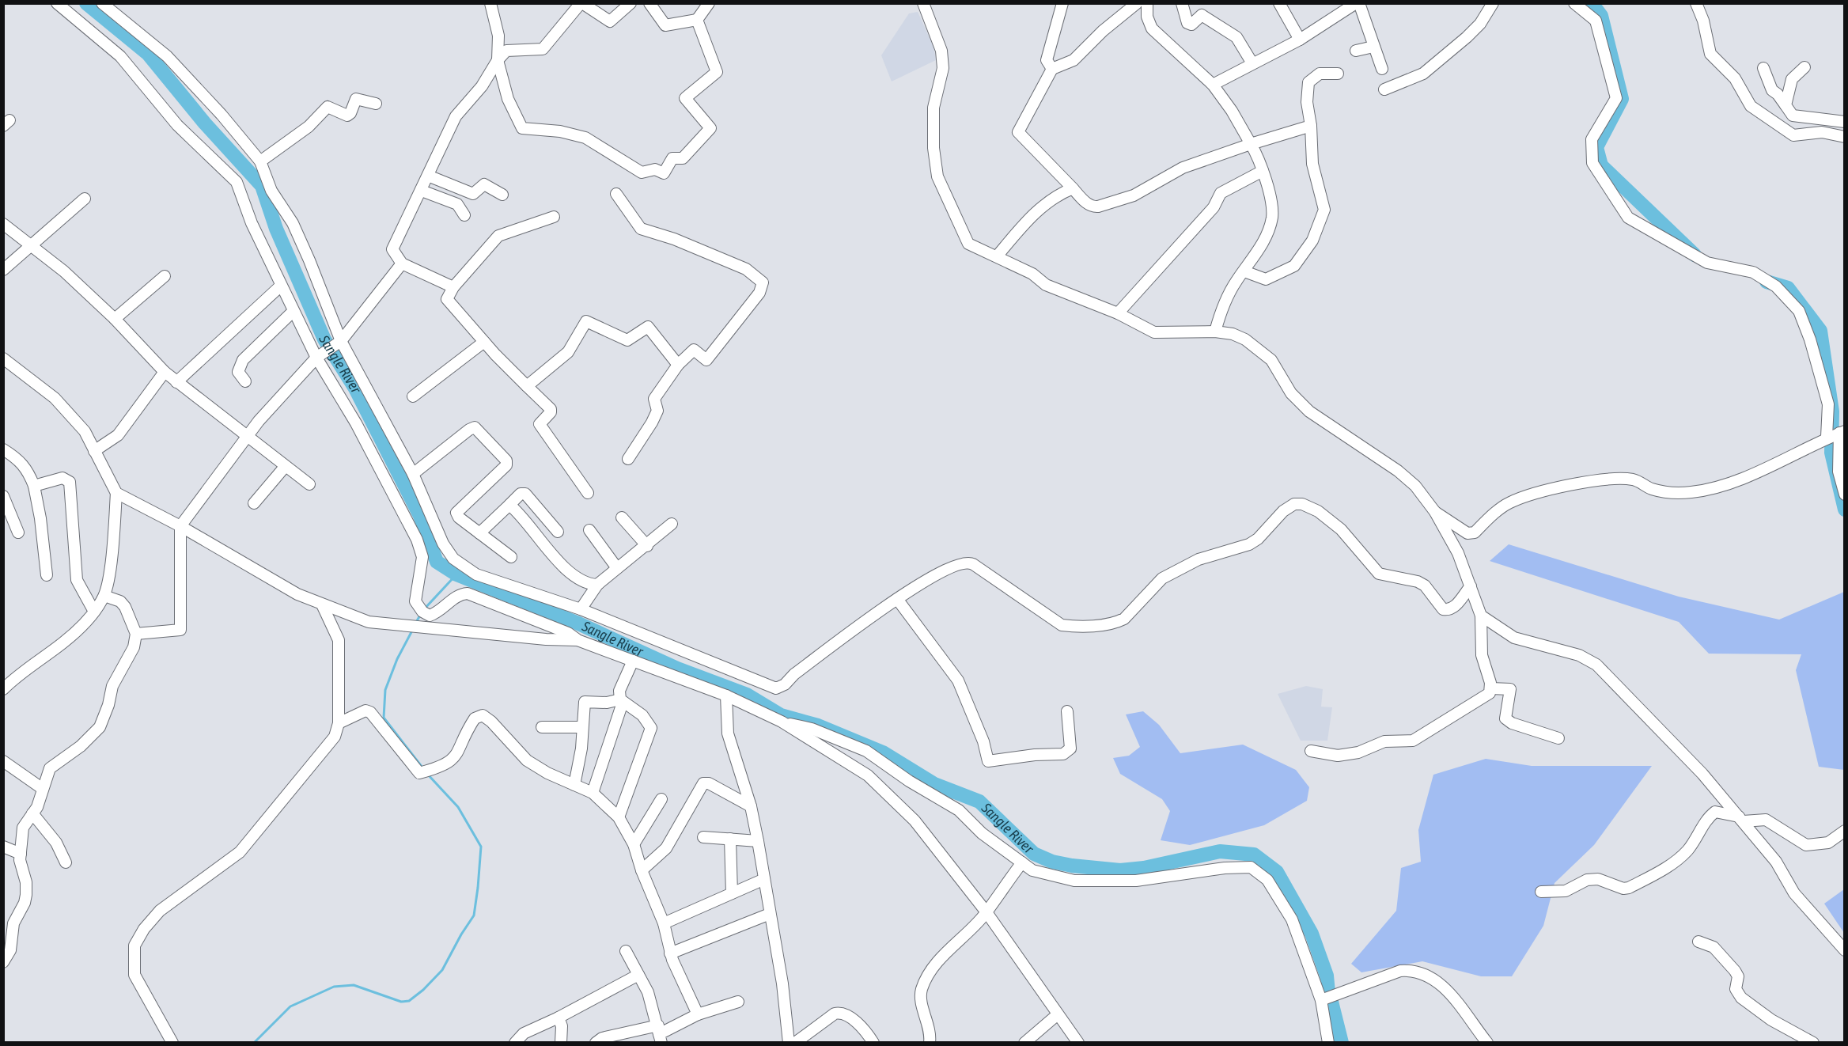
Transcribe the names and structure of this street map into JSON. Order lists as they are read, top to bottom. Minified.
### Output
{"water":["Sangle River"]}
